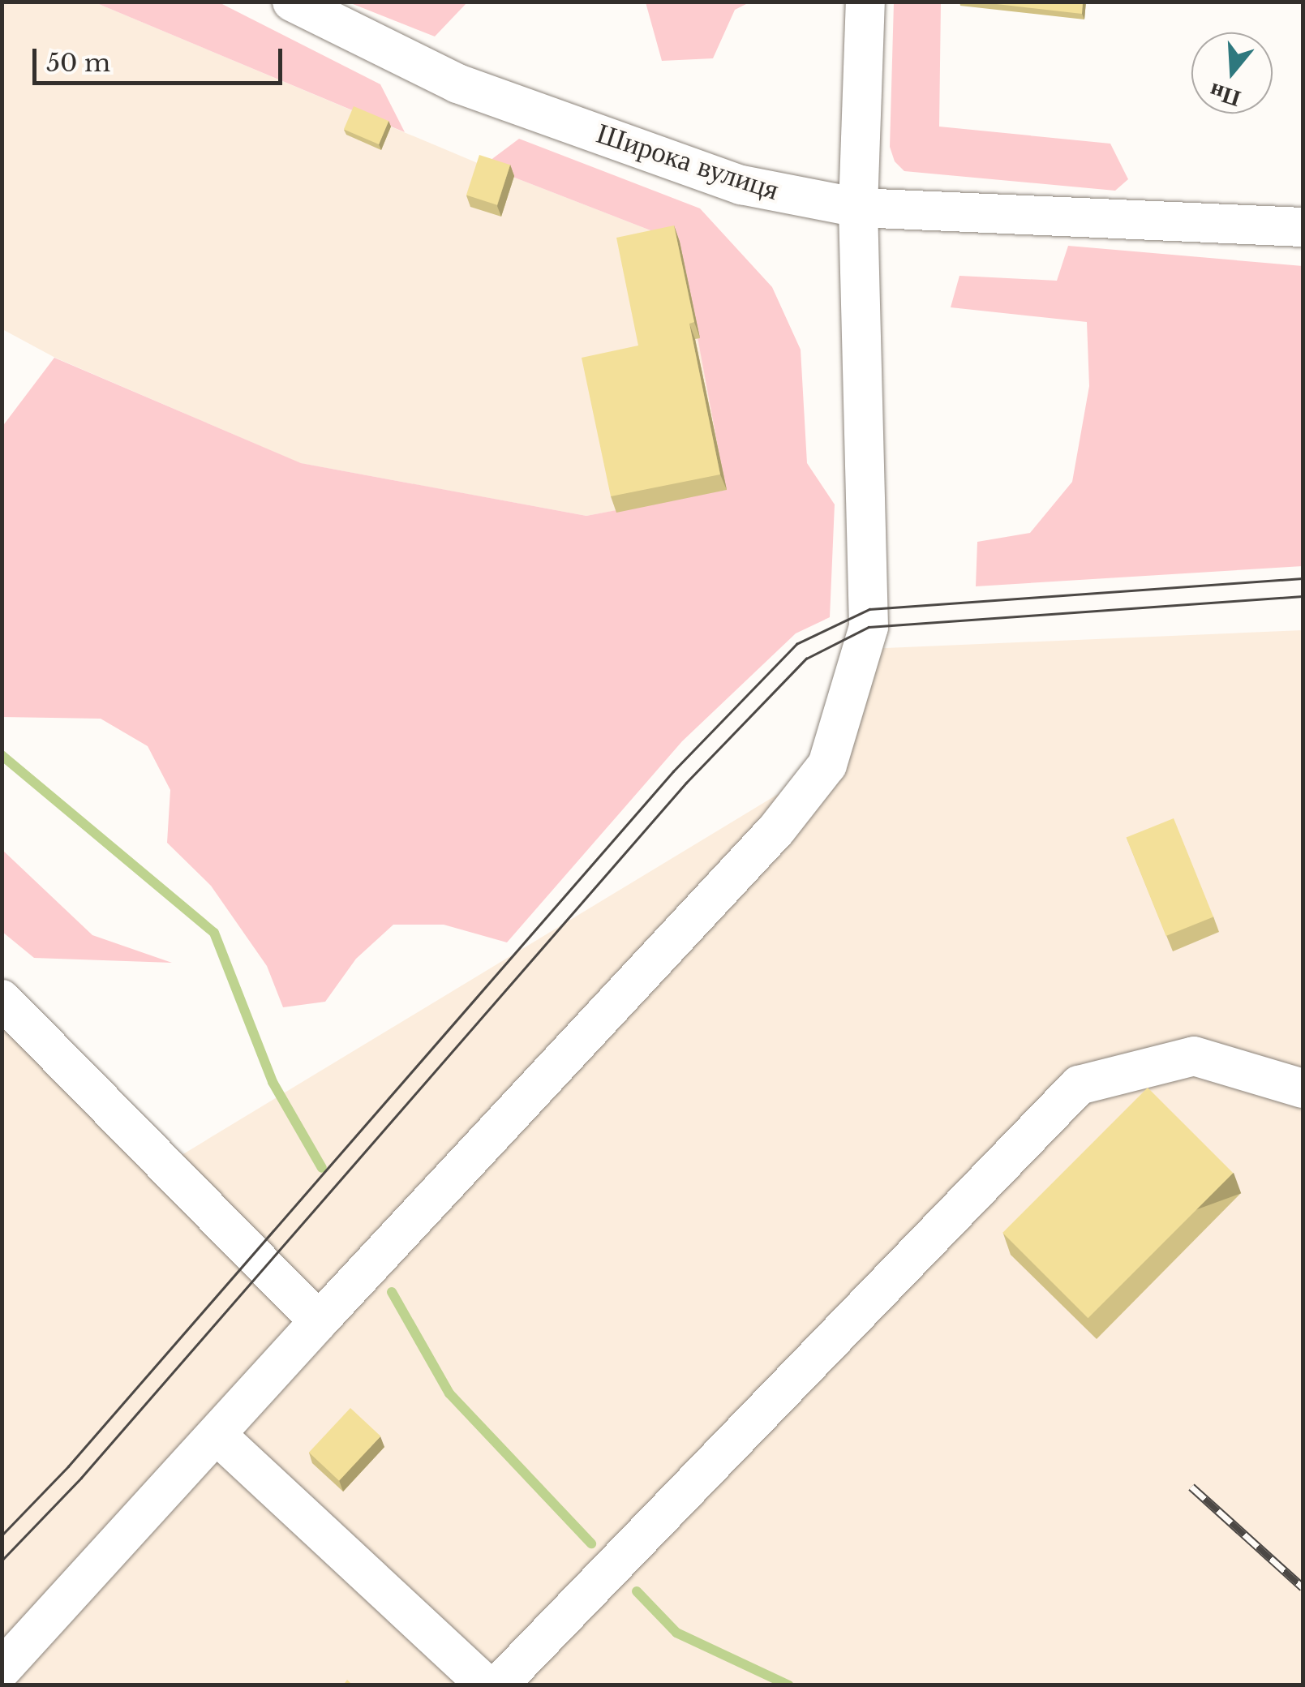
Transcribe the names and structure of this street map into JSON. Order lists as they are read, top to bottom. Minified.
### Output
{"streets":{"street":["Широка вулиця"]},"scale_bar":"50 m","north":"bottom"}
